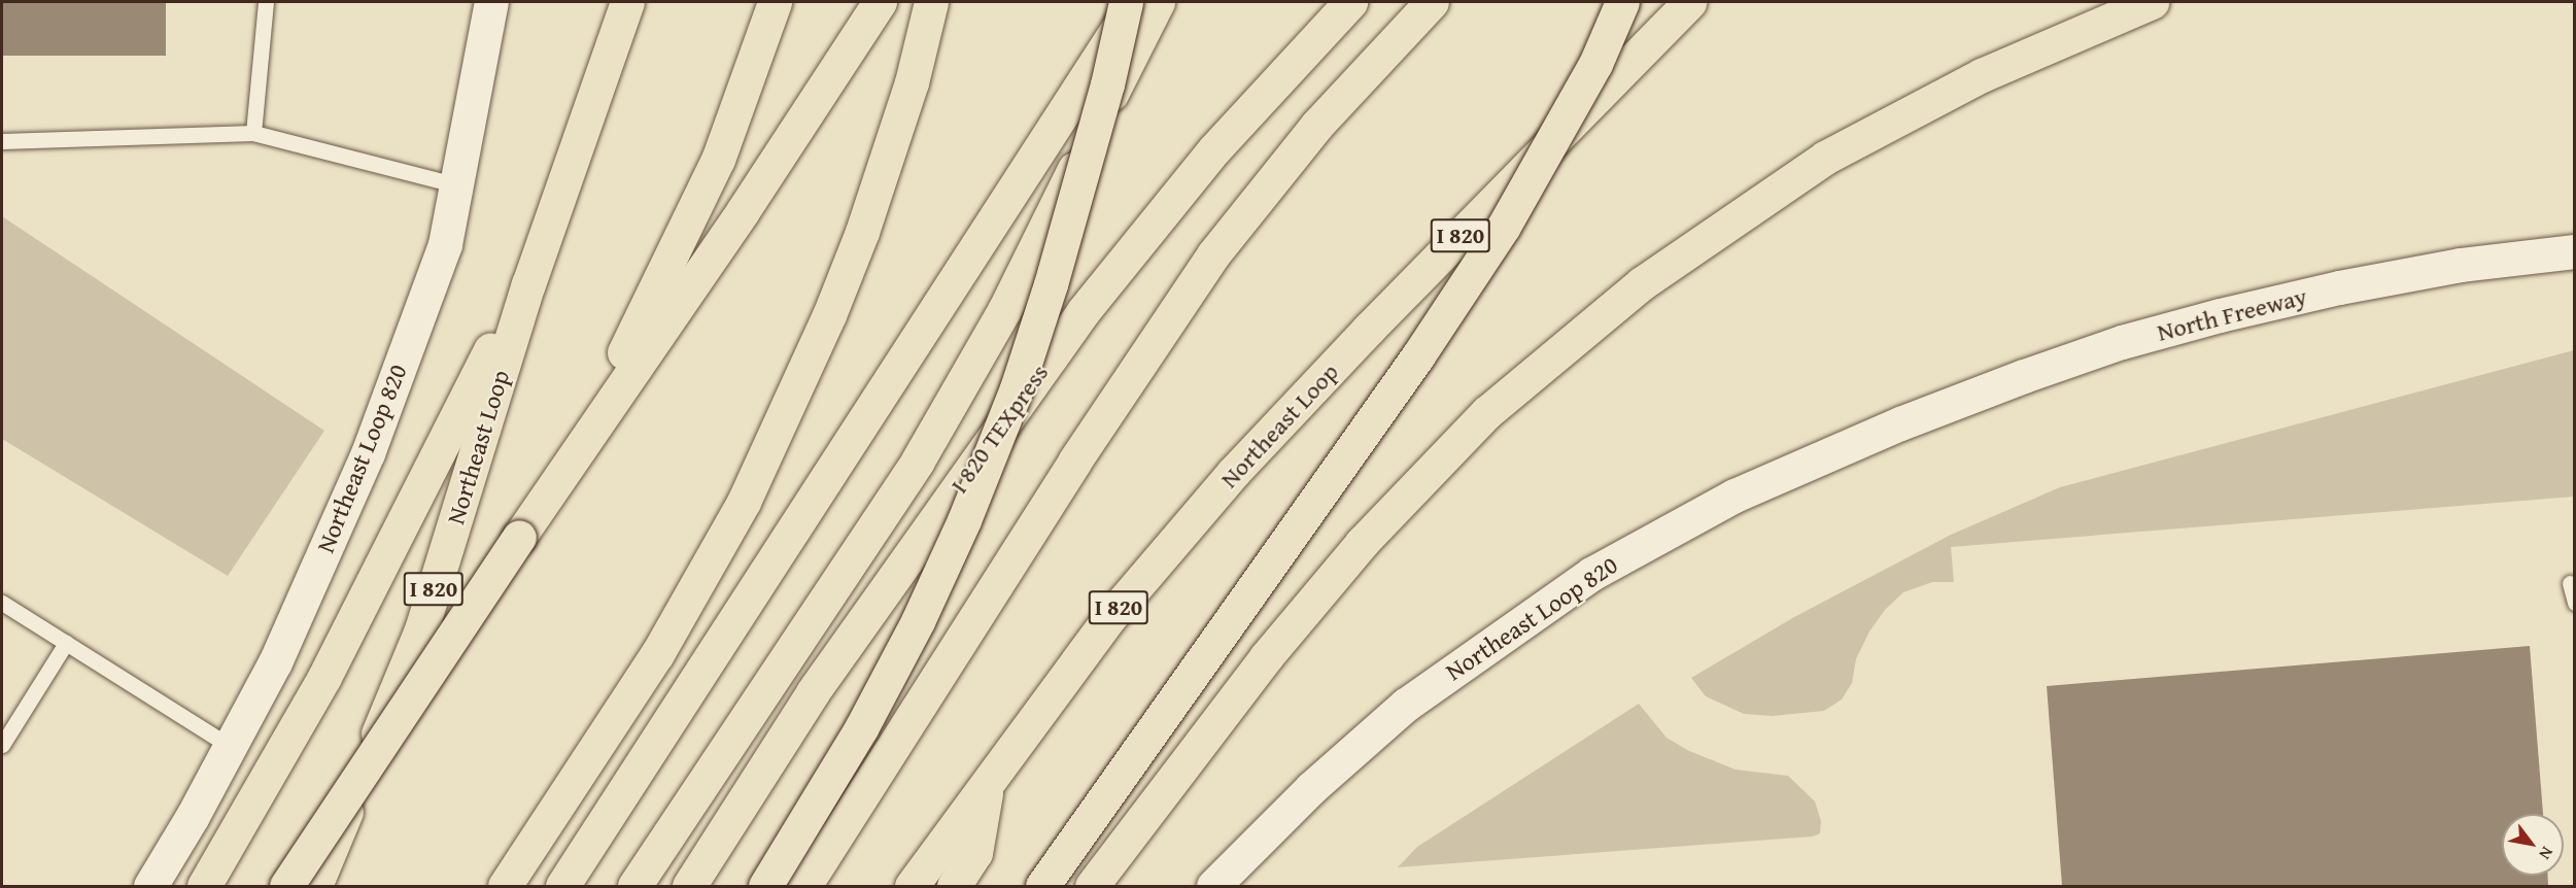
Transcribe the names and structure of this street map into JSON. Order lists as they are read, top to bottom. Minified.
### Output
{"streets":{"highway":["I 820","Northeast Loop","I 820 TEXpress"],"main road":["North Freeway","Northeast Loop 820"]},"crossings":[["North Freeway","Northeast Loop 820"]],"north":"bottom right"}
